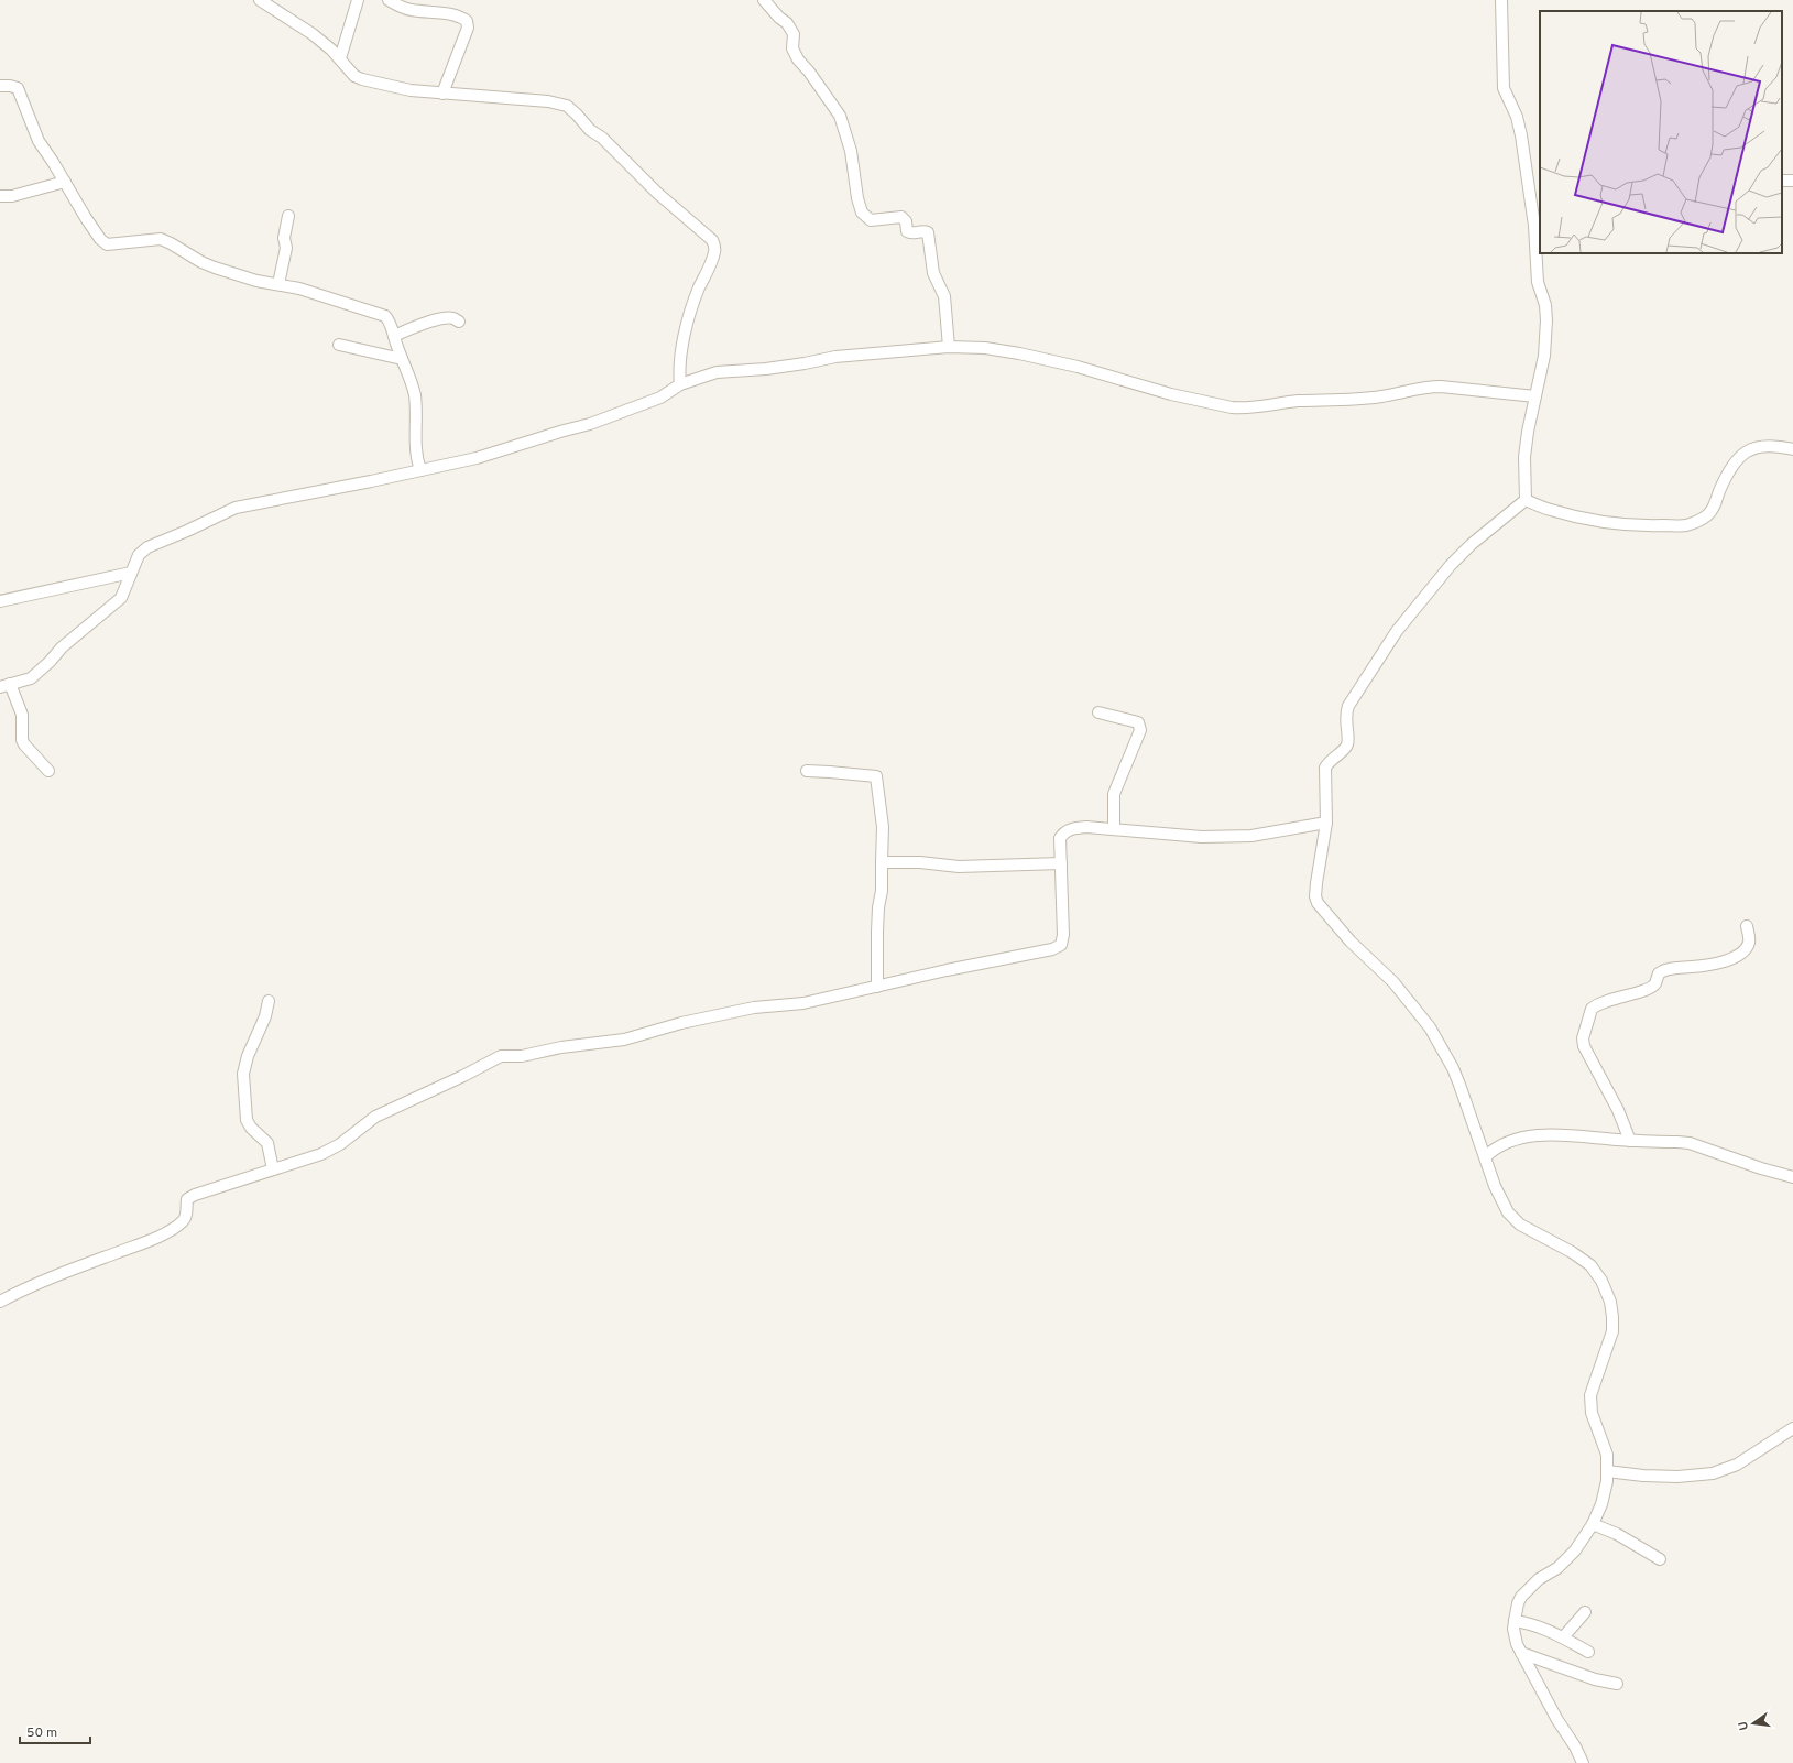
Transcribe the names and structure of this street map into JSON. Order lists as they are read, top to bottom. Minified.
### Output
{"scale_bar":"50 m","north":"left"}
